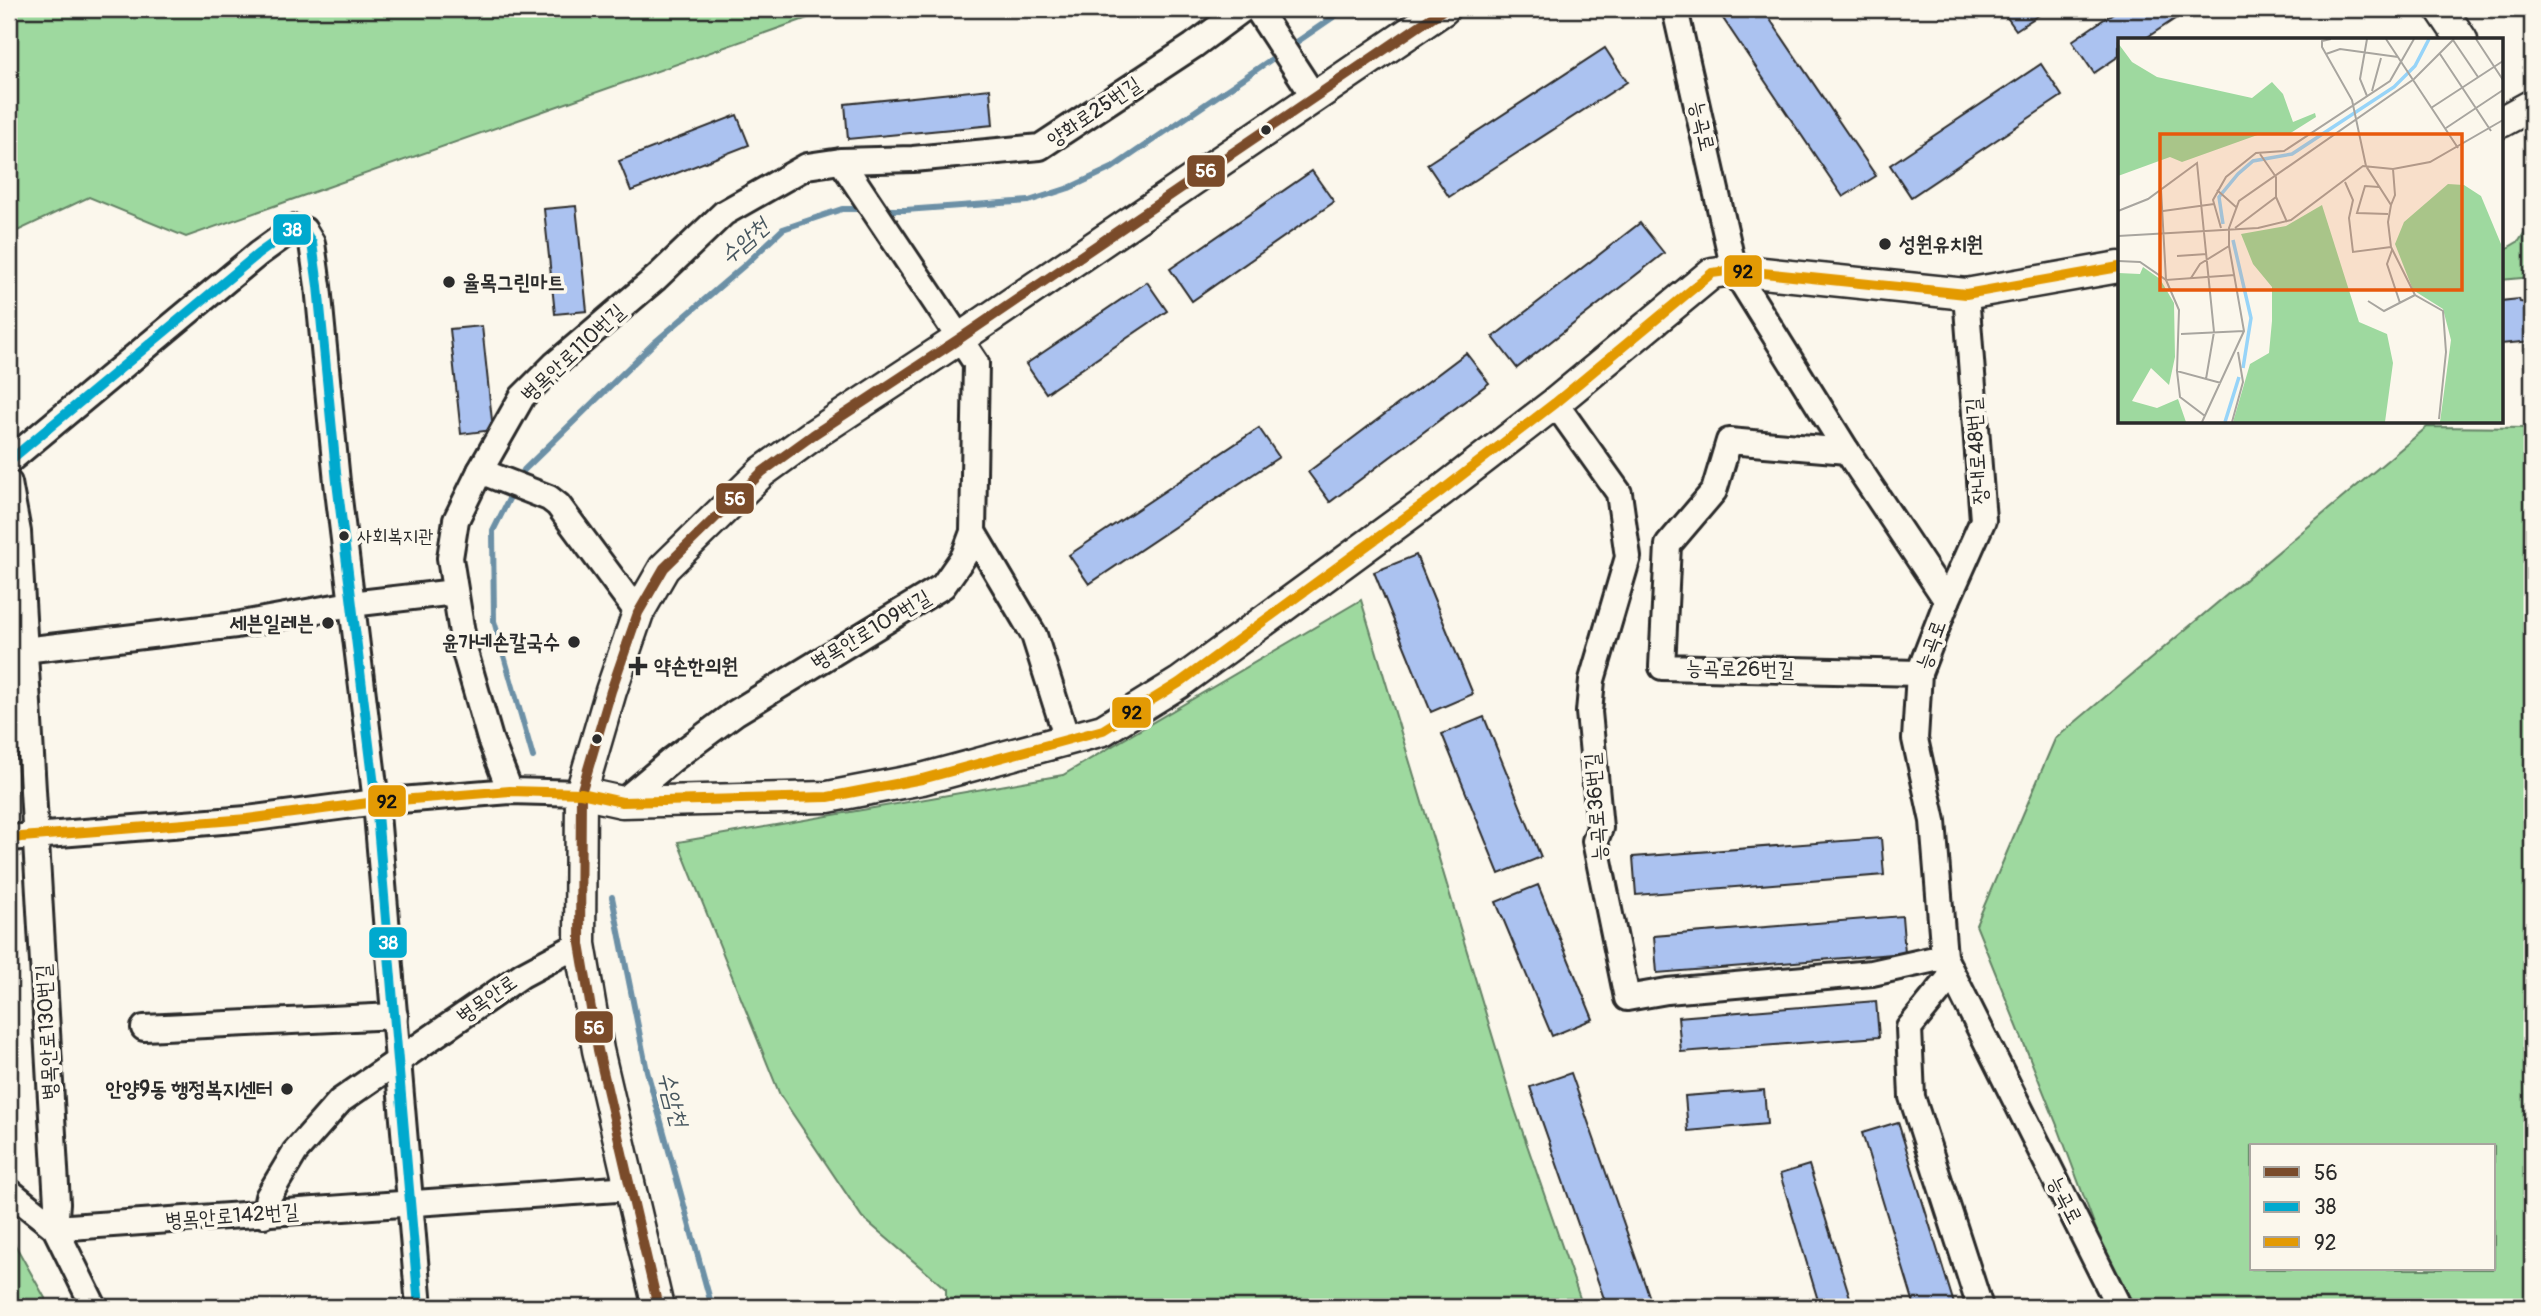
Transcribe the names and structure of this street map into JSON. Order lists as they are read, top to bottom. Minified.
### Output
{"streets":{"street":["양화로25번길","능곡로","병목안로110번길","장내로48번길","병목안로109번길","능곡로26번길","능곡로36번길","병목안로","병목안로130번길","병목안로142번길"]},"crossings":[["양화로25번길","병목안로110번길"],["능곡로","장내로48번길"],["능곡로","능곡로26번길"],["능곡로","능곡로36번길"],["병목안로","병목안로142번길"],["병목안로130번길","병목안로142번길"]],"water":["수암천"],"places":{"other":["성원유치원","율목그린마트","사회복지관","세븐일레븐","윤가네손칼국수","안양9동 행정복지센터"],"health":["약손한의원"]},"lines":["transit line 56","transit line 38","transit line 92"],"legend":["56","38","92"]}
